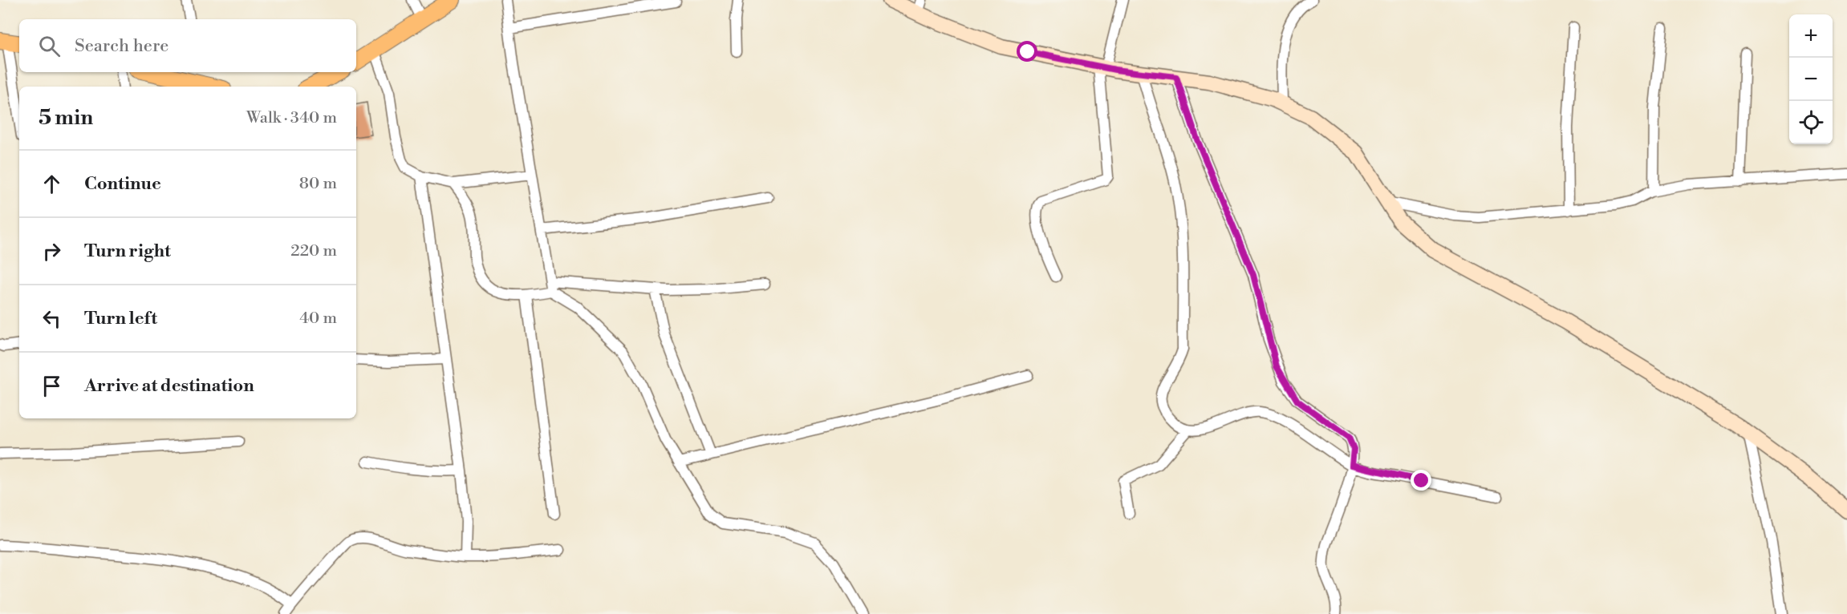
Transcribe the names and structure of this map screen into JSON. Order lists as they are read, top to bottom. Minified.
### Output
{"page":{"map_buttons":["+","−"],"search":"Search here","heading":["5 min","Walk · 340 m"],"list":[["Continue","80 m"],["Turn right","220 m"],["Turn left","40 m"],"Arrive at destination"]}}
